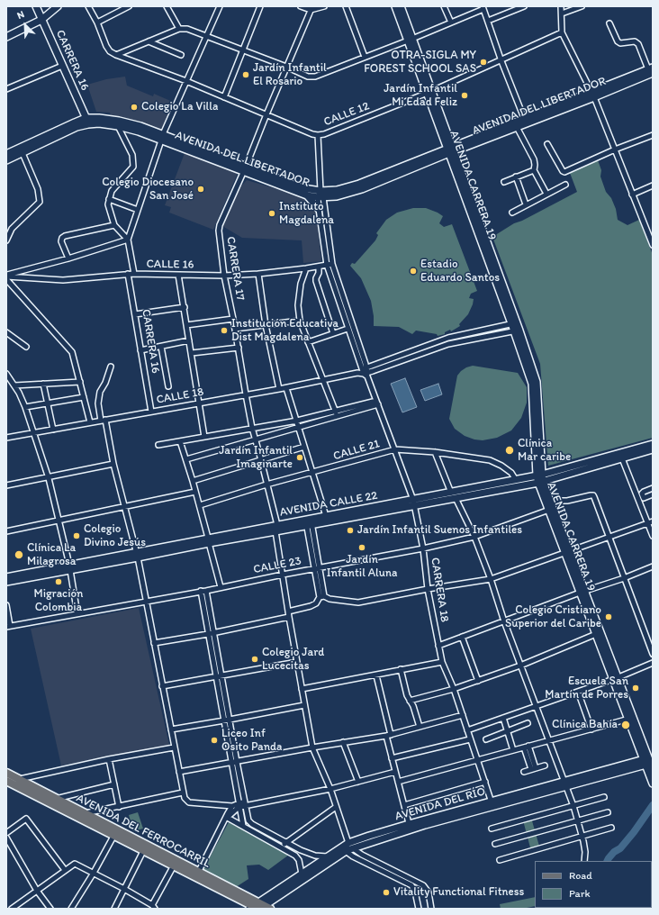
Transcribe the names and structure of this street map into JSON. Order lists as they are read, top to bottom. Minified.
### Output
{"streets":{"main road":["CARRERA 16","AVENIDA DEL LIBERTADOR","AVENIDA CARRERA 19","AVENIDA CALLE 22","AVENIDA DEL RÍO","AVENIDA DEL FERROCARRIL"],"street":["CALLE 12","CALLE 16","CARRERA 17","CALLE 18","CALLE 21","CALLE 23","CARRERA 18"]},"crossings":[["CARRERA 16","AVENIDA DEL LIBERTADOR"],["CARRERA 16","CALLE 16"],["CARRERA 16","CALLE 18"],["AVENIDA DEL LIBERTADOR","AVENIDA CARRERA 19"],["AVENIDA DEL LIBERTADOR","CARRERA 17"],["AVENIDA DEL LIBERTADOR","CARRERA 18"],["CALLE 12","AVENIDA CARRERA 19"],["CALLE 12","CARRERA 17"],["CALLE 12","CARRERA 18"],["AVENIDA CARRERA 19","CALLE 18"],["AVENIDA CARRERA 19","AVENIDA CALLE 22"],["AVENIDA CARRERA 19","CALLE 23"],["AVENIDA CARRERA 19","AVENIDA DEL RÍO"],["CALLE 16","CARRERA 17"],["CALLE 16","CARRERA 18"],["CARRERA 17","CALLE 18"],["CARRERA 17","CALLE 21"],["CARRERA 17","AVENIDA CALLE 22"],["CARRERA 17","CALLE 23"],["CARRERA 17","AVENIDA DEL RÍO"],["CALLE 18","CARRERA 18"],["CALLE 21","AVENIDA CALLE 22"],["CALLE 21","CARRERA 18"],["AVENIDA CALLE 22","CARRERA 18"],["CALLE 23","CARRERA 18"],["CARRERA 18","AVENIDA DEL RÍO"],["AVENIDA DEL RÍO","AVENIDA DEL FERROCARRIL"]],"places":["OTRA-SIGLA MY FOREST SCHOOL SAS","Jardín Infantil El Rosario","Jardín Infantil Mi Edad Feliz","Colegio La Villa","Colegio Diocesano San José","Instituto Magdalena","Estadio Eduardo Santos","Institución Educativa Dist Magdalena","Clínica Mar caribe","Jardín Infantil Imaginarte","Jardín Infantil Suenos Infantiles","Colegio Divino Jesús","Jardín Infantil Aluna","Clínica La Milagrosa","Migración Colombia","Colegio Cristiano Superior del Caribe","Colegio Jard Lucecitas","Escuela San Martín de Porres","Clínica Bahía","Liceo Inf Osito Panda","Vitality Functional Fitness"],"legend":["Road","Park"],"north":"top left"}
